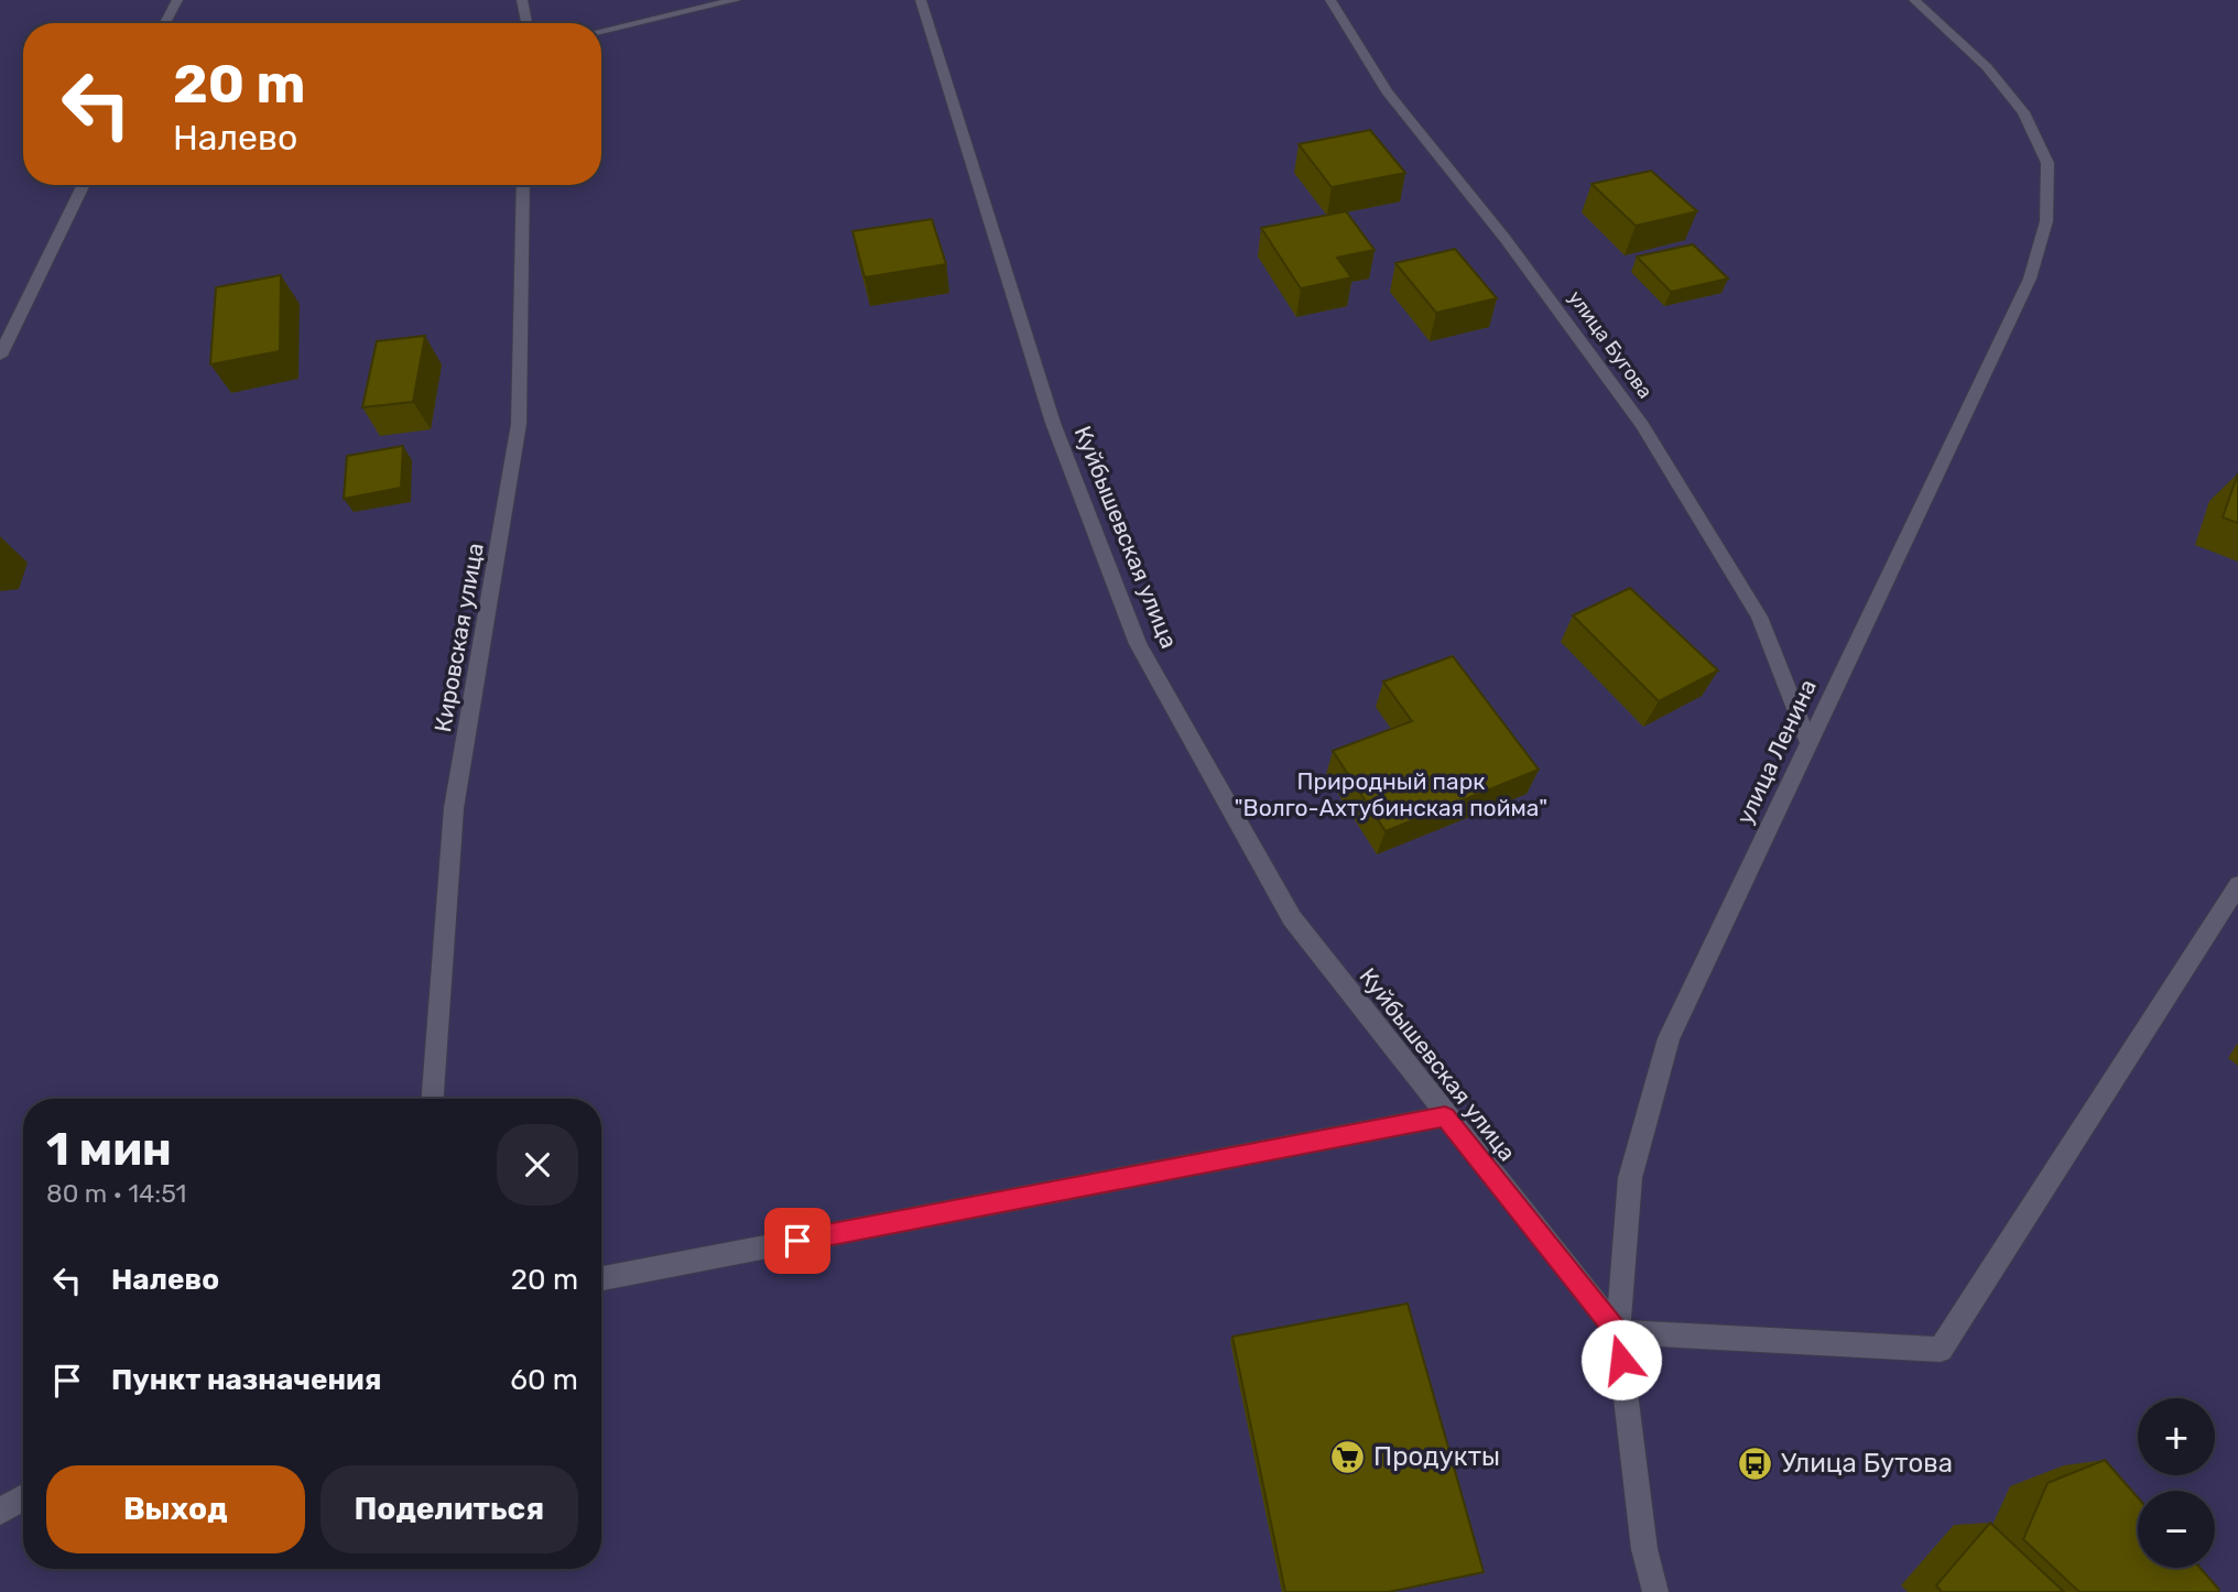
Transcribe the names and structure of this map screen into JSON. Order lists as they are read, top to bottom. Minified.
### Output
{"streets":{"street":["улица Бугова","Куйбышевская улица","Кировская улица","улица Ленина"]},"crossings":[["улица Бугова","улица Ленина"],["Куйбышевская улица","улица Ленина"]],"parks":["Природный парк \"Волго-Ахтубинская пойма\""],"places":{"supermarket":["Продукты"],"bus stop":["Улица Бутова"]},"page":{"turn":["20 m","Налево"],"heading":["1 мин","80 m · 14:51"],"list":[{"name":"Налево","value":"20 m"},{"name":"Пункт назначения","value":"60 m"}],"map_buttons":["+","−"],"buttons":["Выход","Поделиться"]}}
